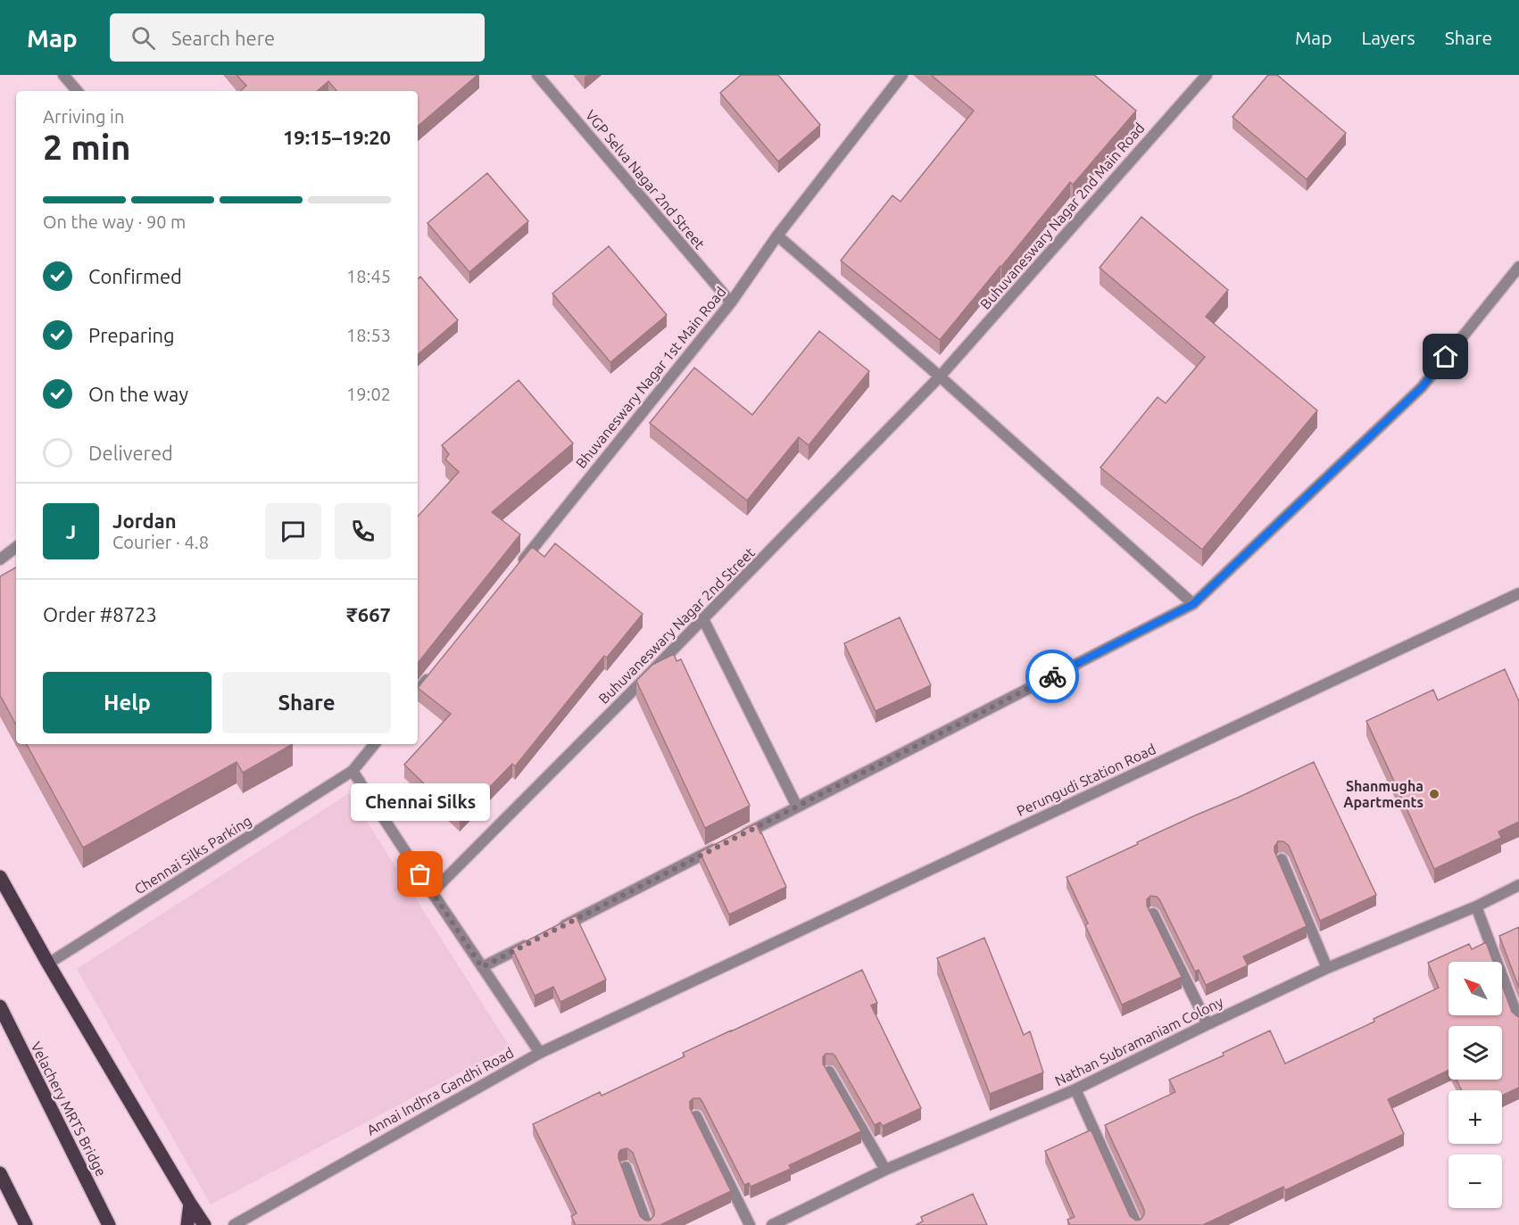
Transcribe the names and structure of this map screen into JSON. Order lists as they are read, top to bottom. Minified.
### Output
{"streets":{"main road":["Velachery MRTS Bridge"],"street":["VGP Selva Nagar 2nd Street","Buhuvaneswary Nagar 2nd Main Road","Bhuvaneswary Nagar 1st Main Road","Buhuvaneswary Nagar 2nd Street","Perungudi Station Road","Chennai Silks Parking","Nathan Subramaniam Colony","Annai Indhra Gandhi Road"]},"crossings":[["VGP Selva Nagar 2nd Street","Bhuvaneswary Nagar 1st Main Road"],["Buhuvaneswary Nagar 2nd Main Road","Buhuvaneswary Nagar 2nd Street"],["Perungudi Station Road","Annai Indhra Gandhi Road"]],"places":["Shanmugha Apartments","Chennai Silks"],"north":"top left","page":{"header":"Map","search":"Search here","nav":["Map","Layers","Share"],"heading":["2 min","Arriving in","19:15–19:20"],"panel":["Jordan","Courier · 4.8","Order #8723","₹667"],"bar":"On the way · 90 m","list":[["Confirmed","18:45"],["Preparing","18:53"],["On the way","19:02"],"Delivered"],"round":"J","buttons":["Help","Share"],"bubble":"Chennai Silks","map_buttons":["+","−"]}}
